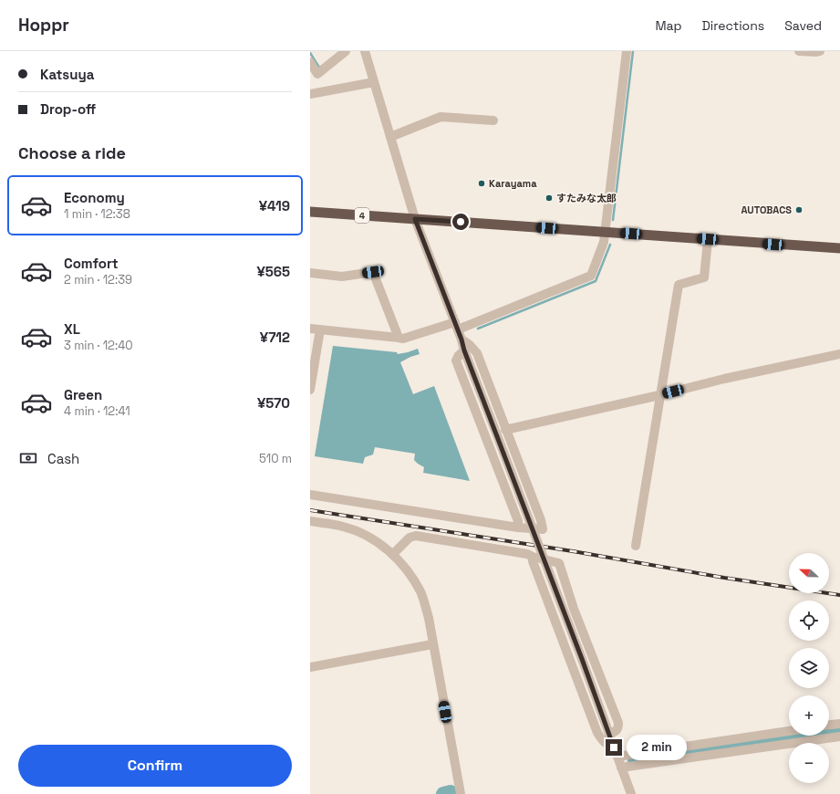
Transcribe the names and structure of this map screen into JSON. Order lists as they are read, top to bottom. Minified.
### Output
{"streets":{"highway":["4"]},"places":["Karayama","すたみな太郎","AUTOBACS"],"north":"left","page":{"header":"Hoppr","nav":["Map","Directions","Saved"],"banner":["Katsuya","Drop-off"],"heading":"Choose a ride","list":[{"name":"Economy","note":"1 min · 12:38","value":"¥419"},{"name":"Comfort","note":"2 min · 12:39","value":"¥565"},{"name":"XL","note":"3 min · 12:40","value":"¥712"},{"name":"Green","note":"4 min · 12:41","value":"¥570"}],"pay":["Cash","510 m"],"map_buttons":["+","−"],"bubble":"2 min","buttons":"Confirm"}}
